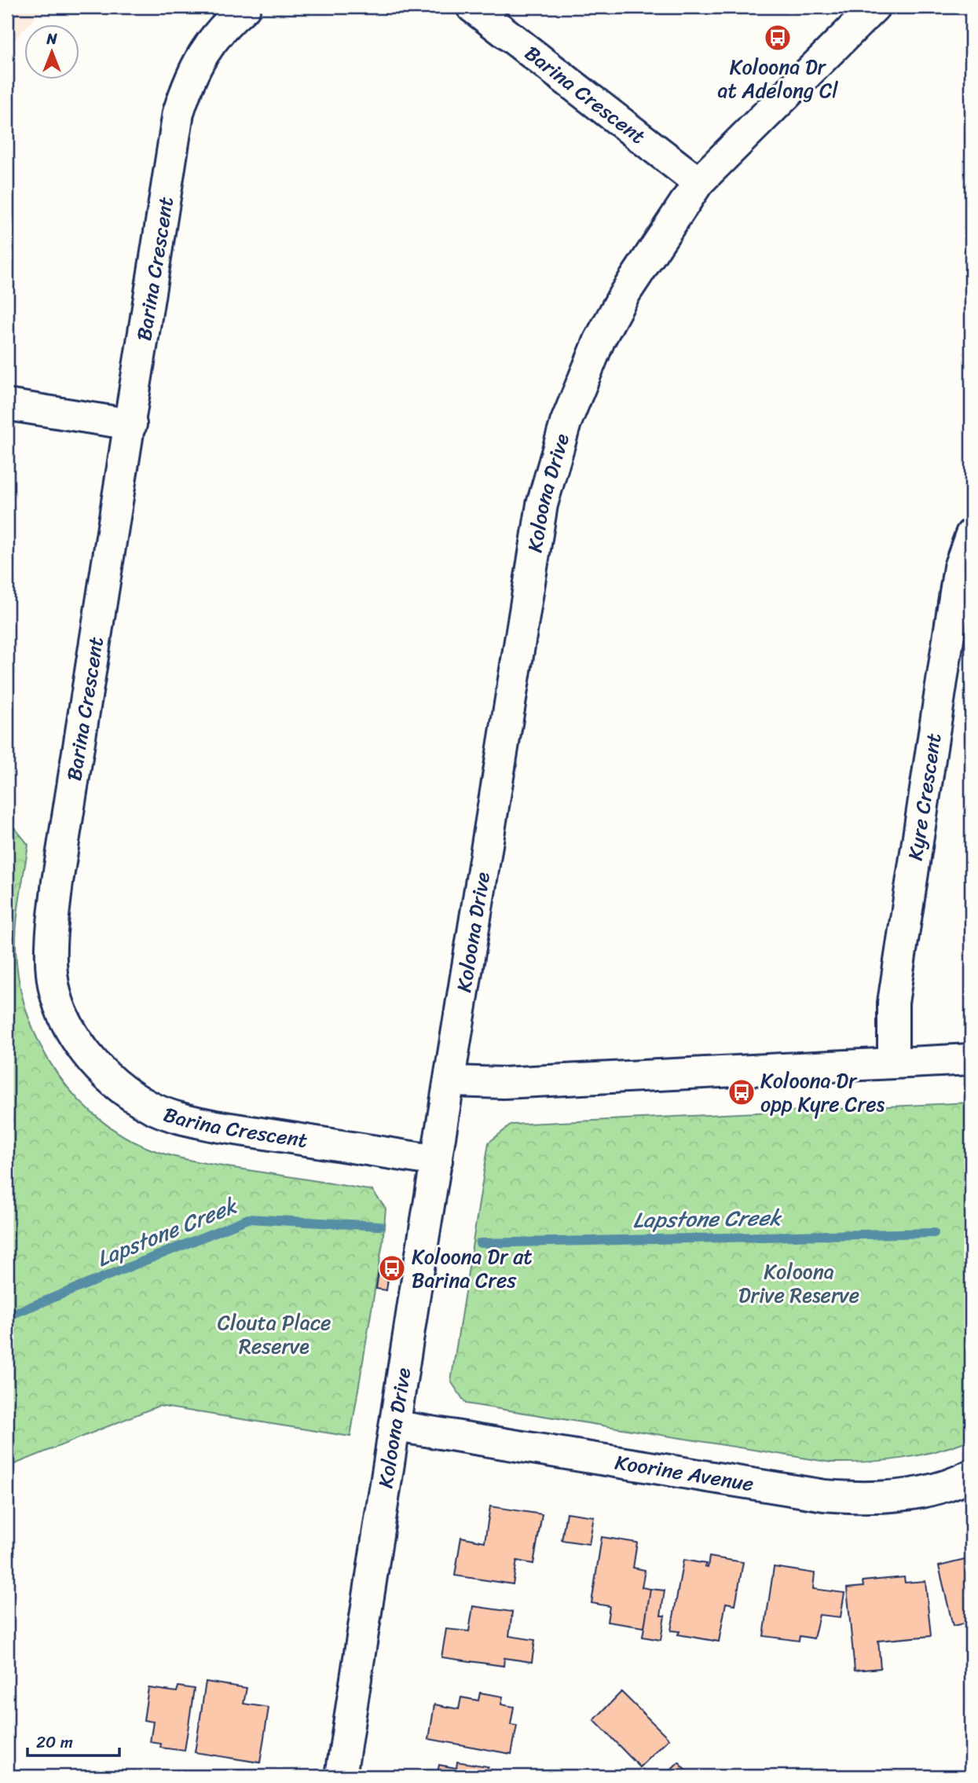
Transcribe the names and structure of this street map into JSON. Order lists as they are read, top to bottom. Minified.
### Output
{"streets":{"street":["Barina Crescent","Koloona Drive","Kyre Crescent","Koorine Avenue"]},"crossings":[["Barina Crescent","Koloona Drive"],["Koloona Drive","Koorine Avenue"]],"water":["Lapstone Creek"],"parks":["Koloona Drive Reserve","Clouta Place Reserve"],"places":{"bus stop":["Koloona Dr at Adelong Cl","Koloona Dr opp Kyre Cres","Koloona Dr at Barina Cres"]},"scale_bar":"20 m","north":"top"}
